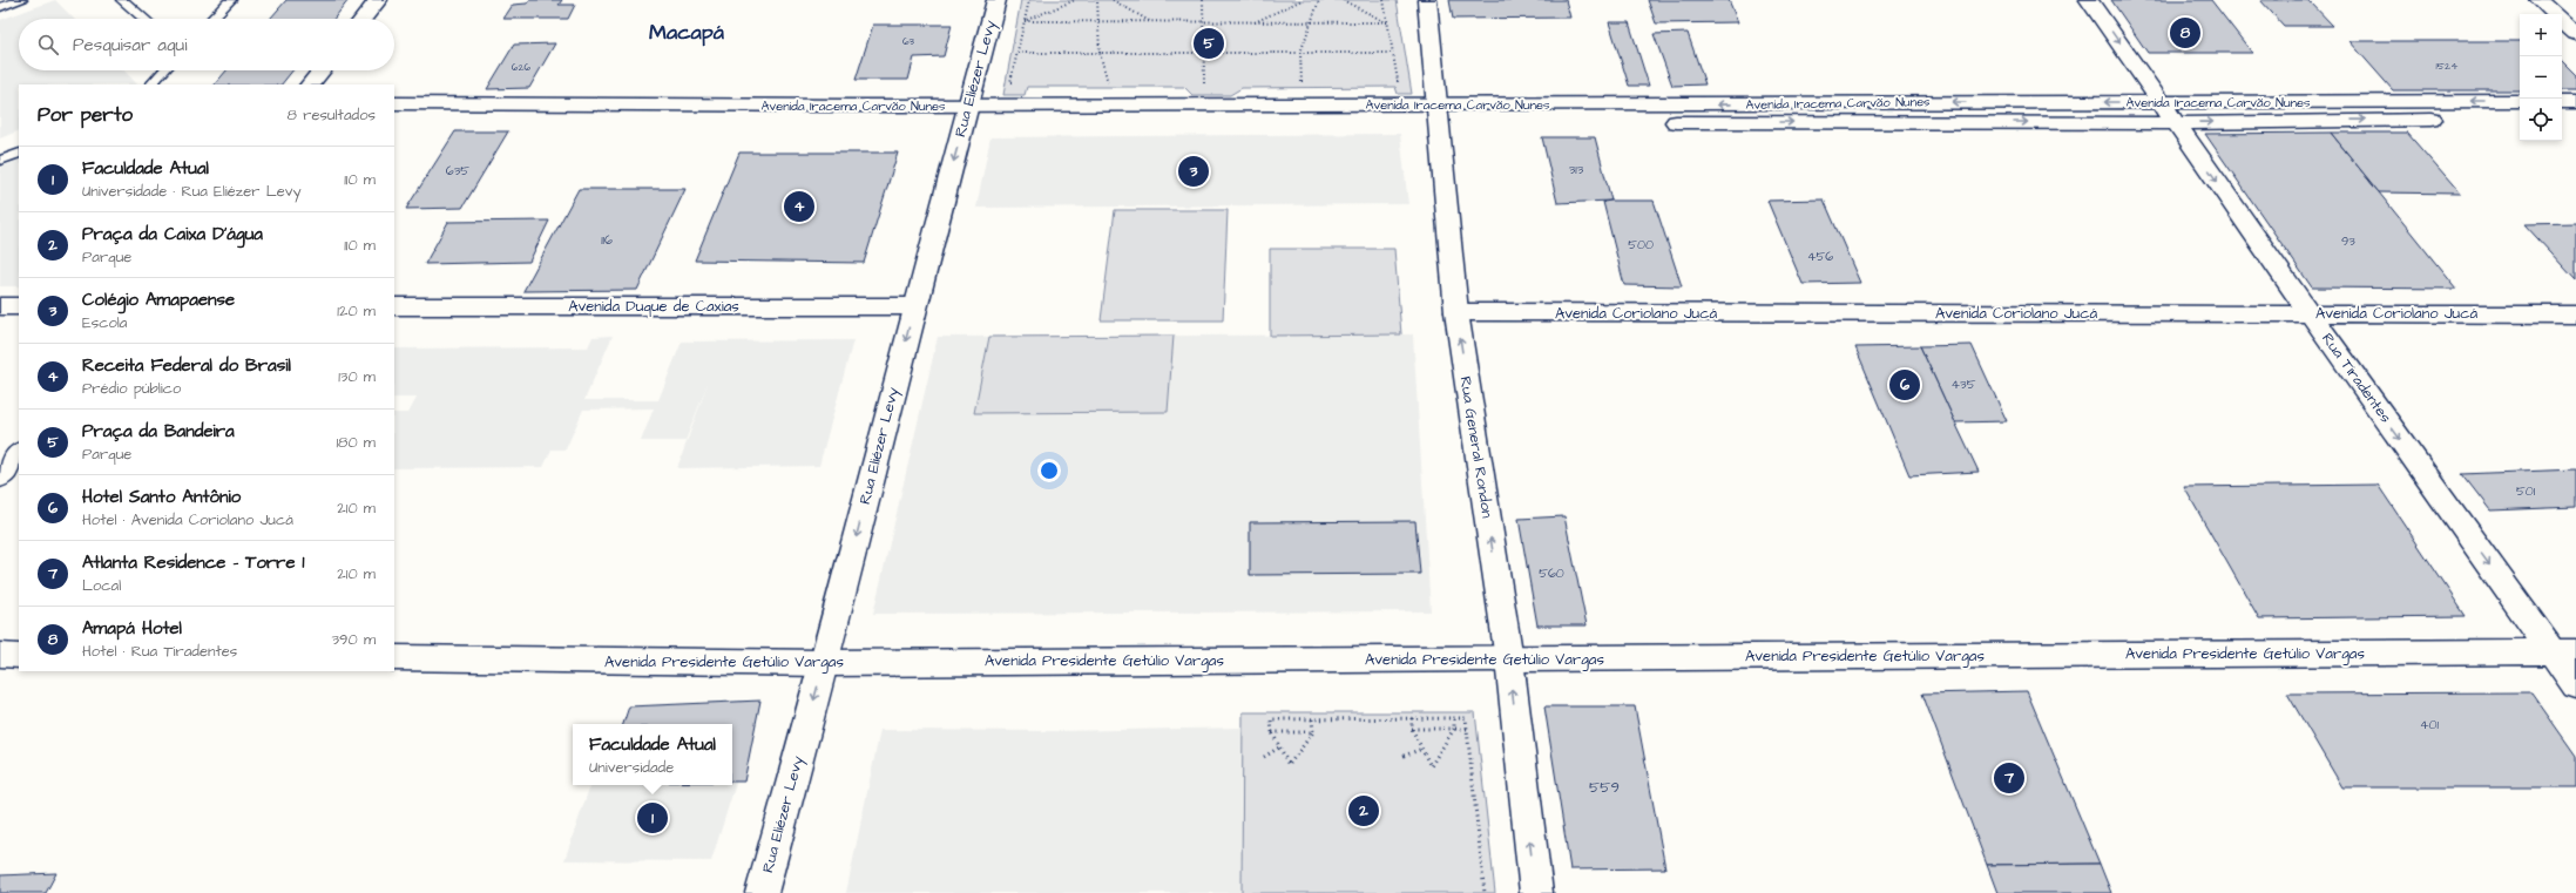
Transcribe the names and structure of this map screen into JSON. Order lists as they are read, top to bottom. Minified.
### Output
{"streets":{"street":["Rua Eliézer Levy","Avenida Iracema Carvão Nunes","Avenida Duque de Caxias","Avenida Coriolano Jucá","Rua Tiradentes","Rua General Rondon","Avenida Presidente Getúlio Vargas"]},"crossings":[["Rua Eliézer Levy","Avenida Iracema Carvão Nunes"],["Rua Eliézer Levy","Avenida Duque de Caxias"],["Rua Eliézer Levy","Avenida Presidente Getúlio Vargas"],["Avenida Iracema Carvão Nunes","Rua Tiradentes"],["Avenida Iracema Carvão Nunes","Rua General Rondon"],["Avenida Coriolano Jucá","Rua Tiradentes"],["Avenida Coriolano Jucá","Rua General Rondon"],["Rua Tiradentes","Avenida Presidente Getúlio Vargas"],["Rua General Rondon","Avenida Presidente Getúlio Vargas"]],"one_way":["Rua Eliézer Levy","Rua Tiradentes","Rua General Rondon"],"districts":["Macapá"],"house_numbers":["63","1524","626","313","635","116","93","500","456","435","501","560","401","559"],"page":{"map_buttons":["+","−"],"pins":["8","5","3","4","6","7","2","1"],"search":"Pesquisar aqui","heading":["Por perto","8 resultados"],"list":[{"mark":"1","name":"Faculdade Atual","note":"Universidade · Rua Eliézer Levy","value":"110 m"},{"mark":"2","name":"Praça da Caixa D'água","note":"Parque","value":"110 m"},{"mark":"3","name":"Colégio Amapaense","note":"Escola","value":"120 m"},{"mark":"4","name":"Receita Federal do Brasil","note":"Prédio público","value":"130 m"},{"mark":"5","name":"Praça da Bandeira","note":"Parque","value":"180 m"},{"mark":"6","name":"Hotel Santo Antônio","note":"Hotel · Avenida Coriolano Jucá","value":"210 m"},{"mark":"7","name":"Atlanta Residence - Torre 1","note":"Local","value":"210 m"},{"mark":"8","name":"Amapá Hotel","note":"Hotel · Rua Tiradentes","value":"390 m"}],"popup":["Faculdade Atual","Universidade"]}}
